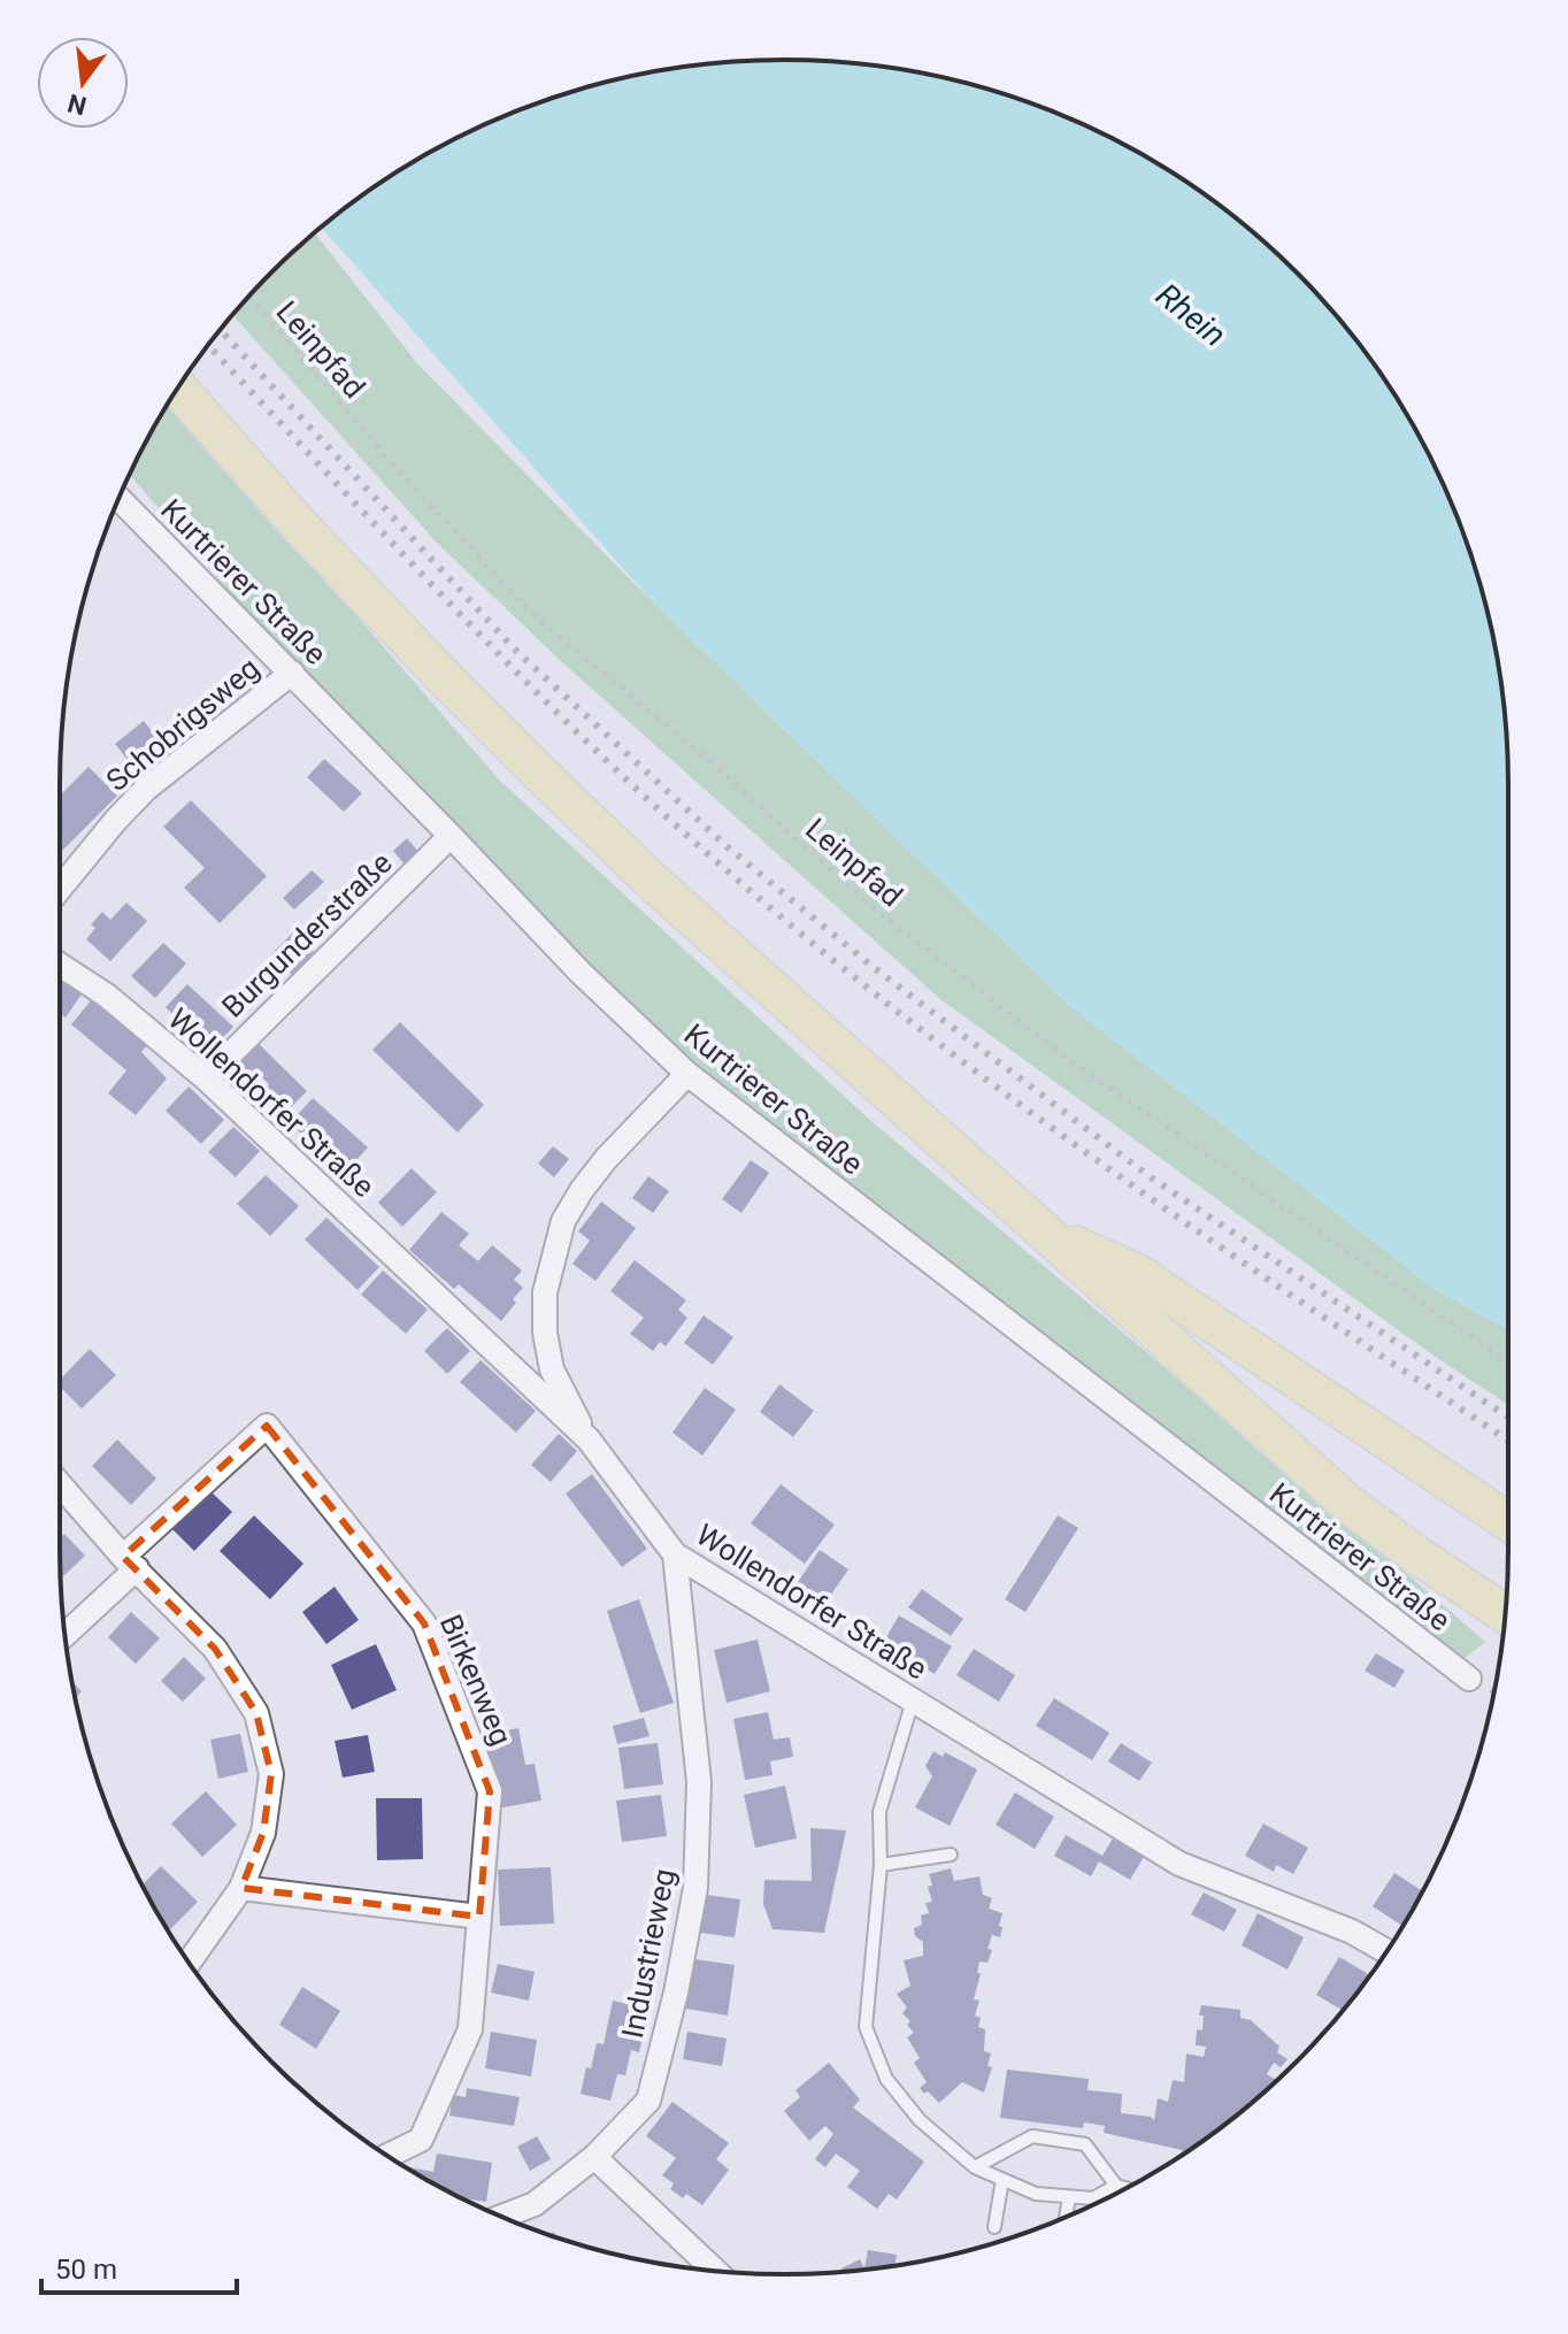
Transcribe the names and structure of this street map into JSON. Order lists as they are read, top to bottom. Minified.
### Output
{"streets":{"street":["Kurtrierer Straße","Schobrigsweg","Burgunderstraße","Wollendorfer Straße","Birkenweg","Industrieweg"],"path":["Leinpfad"]},"crossings":[["Kurtrierer Straße","Schobrigsweg"],["Kurtrierer Straße","Burgunderstraße"],["Burgunderstraße","Wollendorfer Straße"],["Wollendorfer Straße","Industrieweg"]],"water":["Rhein"],"scale_bar":"50 m","north":"bottom"}
